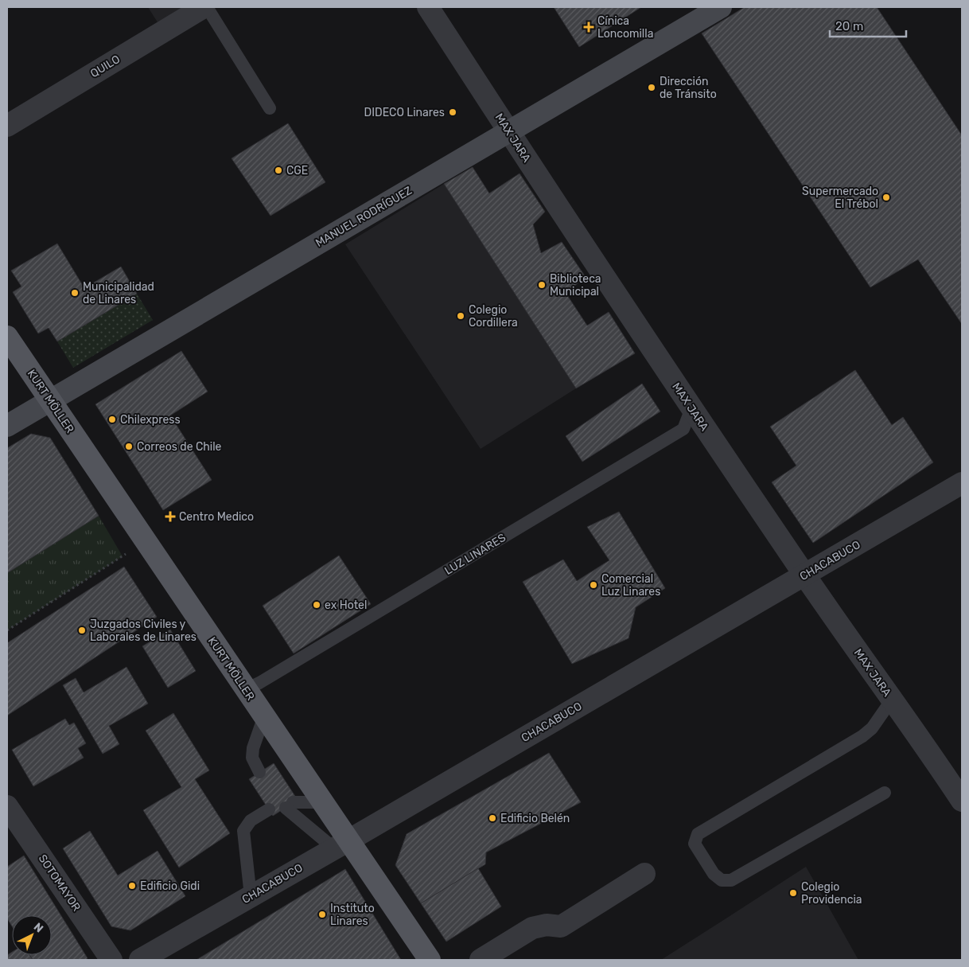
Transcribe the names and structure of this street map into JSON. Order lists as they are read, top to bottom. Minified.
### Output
{"streets":{"main road":["MANUEL RODRÍGUEZ","KURT MÖLLER"],"street":["QUILO","MAX JARA","CHACABUCO","SOTOMAYOR"],"lane":["LUZ LINARES"]},"crossings":[["MAX JARA","MANUEL RODRÍGUEZ"],["MAX JARA","LUZ LINARES"],["MAX JARA","CHACABUCO"],["MANUEL RODRÍGUEZ","KURT MÖLLER"],["KURT MÖLLER","LUZ LINARES"],["KURT MÖLLER","CHACABUCO"]],"places":{"health":["Cínica Loncomilla","Centro Medico"],"other":["Dirección de Tránsito","DIDECO Linares","CGE","Supermercado El Trébol","Biblioteca Municipal","Municipalidad de Linares","Colegio Cordillera","Chilexpress","Correos de Chile","Comercial Luz Linares","ex Hotel","Juzgados Civiles y Laborales de Linares","Edificio Belén","Edificio Gidi","Colegio Providencia","Instituto Linares"]},"scale_bar":"20 m","north":"top right"}
